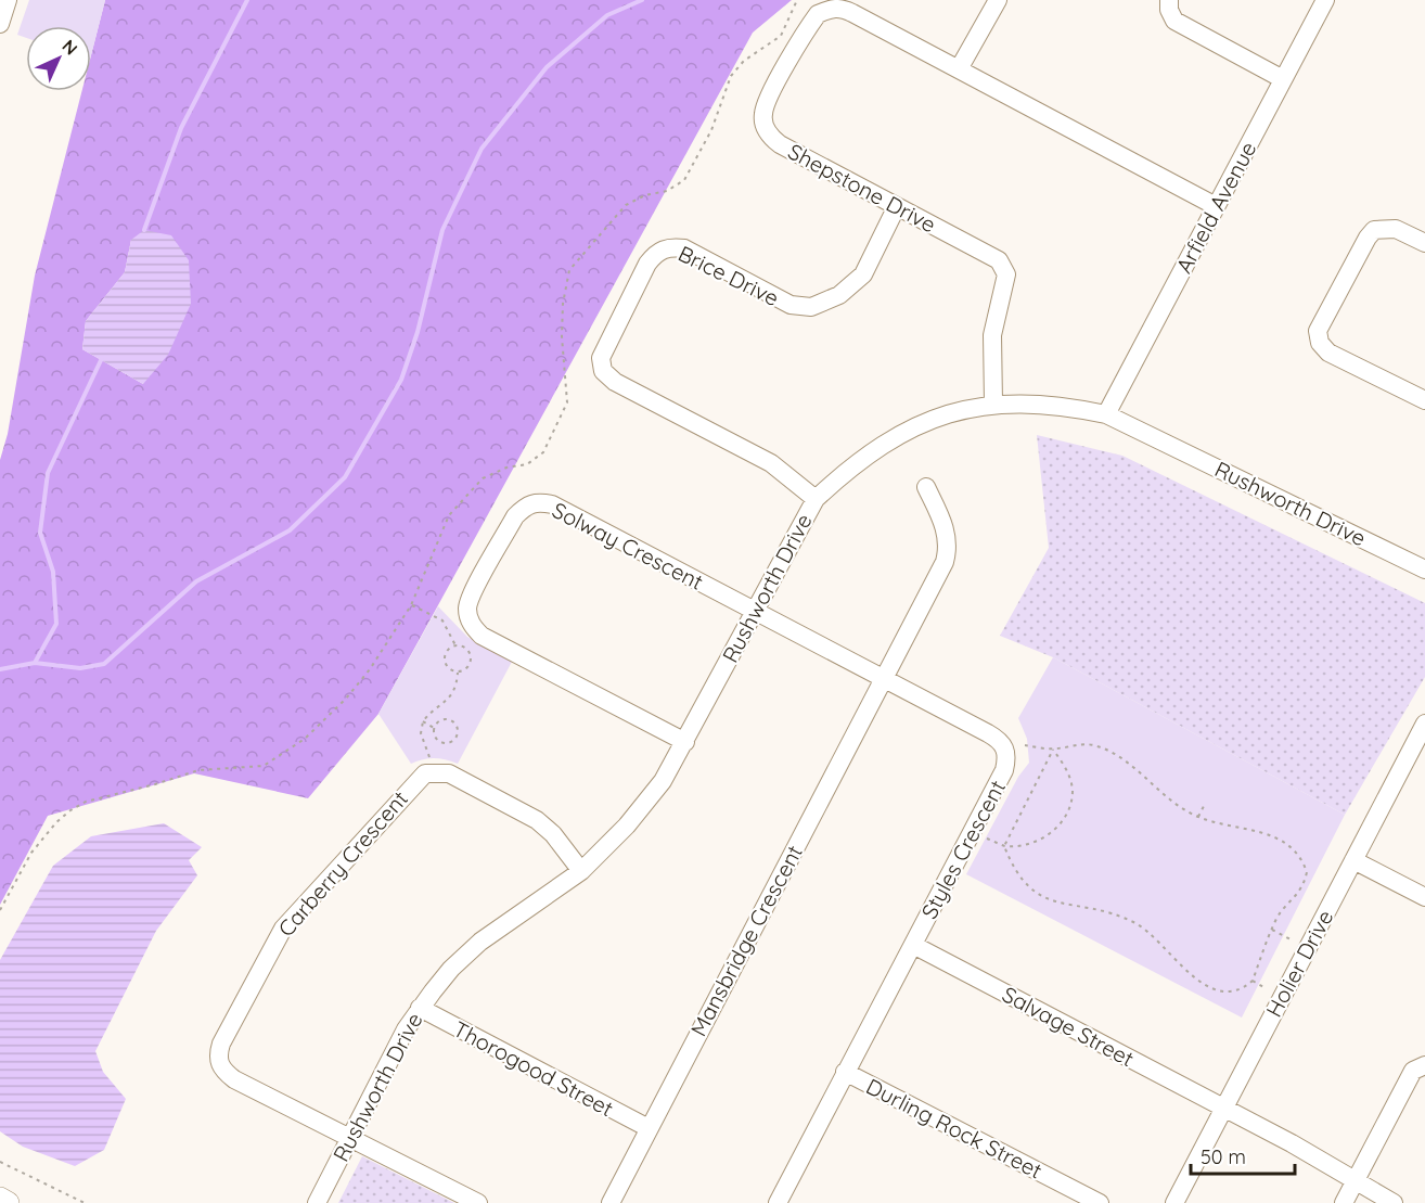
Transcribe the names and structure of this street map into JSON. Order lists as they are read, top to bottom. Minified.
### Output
{"streets":{"street":["Shepstone Drive","Arfield Avenue","Brice Drive","Rushworth Drive","Solway Crescent","Styles Crescent","Carberry Crescent","Mansbridge Crescent","Holier Drive","Salvage Street","Thorogood Street","Durling Rock Street"]},"crossings":[["Shepstone Drive","Arfield Avenue"],["Shepstone Drive","Brice Drive"],["Shepstone Drive","Rushworth Drive"],["Arfield Avenue","Rushworth Drive"],["Brice Drive","Rushworth Drive"],["Rushworth Drive","Solway Crescent"],["Rushworth Drive","Styles Crescent"],["Rushworth Drive","Carberry Crescent"],["Rushworth Drive","Thorogood Street"],["Solway Crescent","Styles Crescent"],["Styles Crescent","Mansbridge Crescent"],["Styles Crescent","Salvage Street"],["Styles Crescent","Durling Rock Street"],["Mansbridge Crescent","Thorogood Street"],["Holier Drive","Salvage Street"]],"scale_bar":"50 m","north":"top right"}
